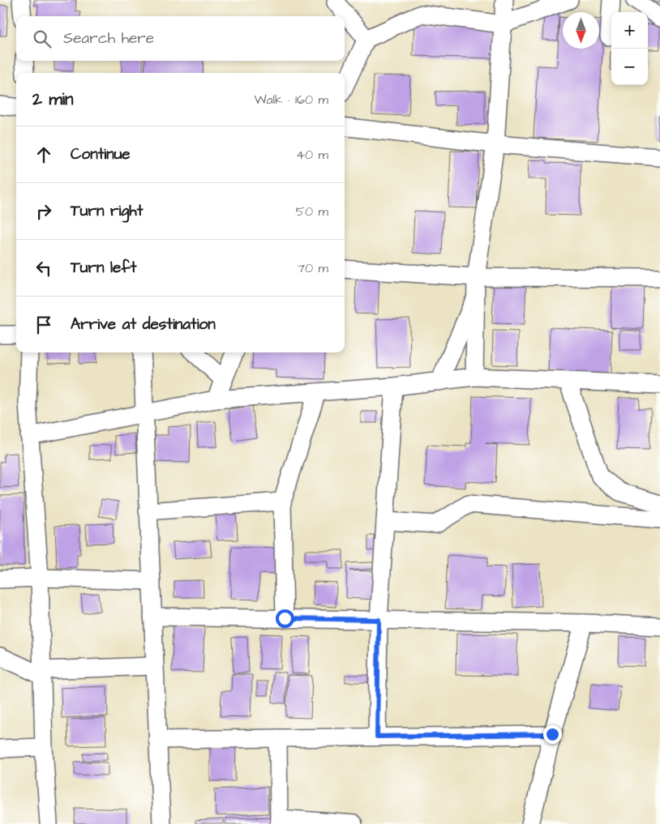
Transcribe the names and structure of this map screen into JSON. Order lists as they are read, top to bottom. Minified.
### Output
{"north":"bottom","page":{"map_buttons":["+","−"],"search":"Search here","heading":["2 min","Walk · 160 m"],"list":[["Continue","40 m"],["Turn right","50 m"],["Turn left","70 m"],"Arrive at destination"]}}
